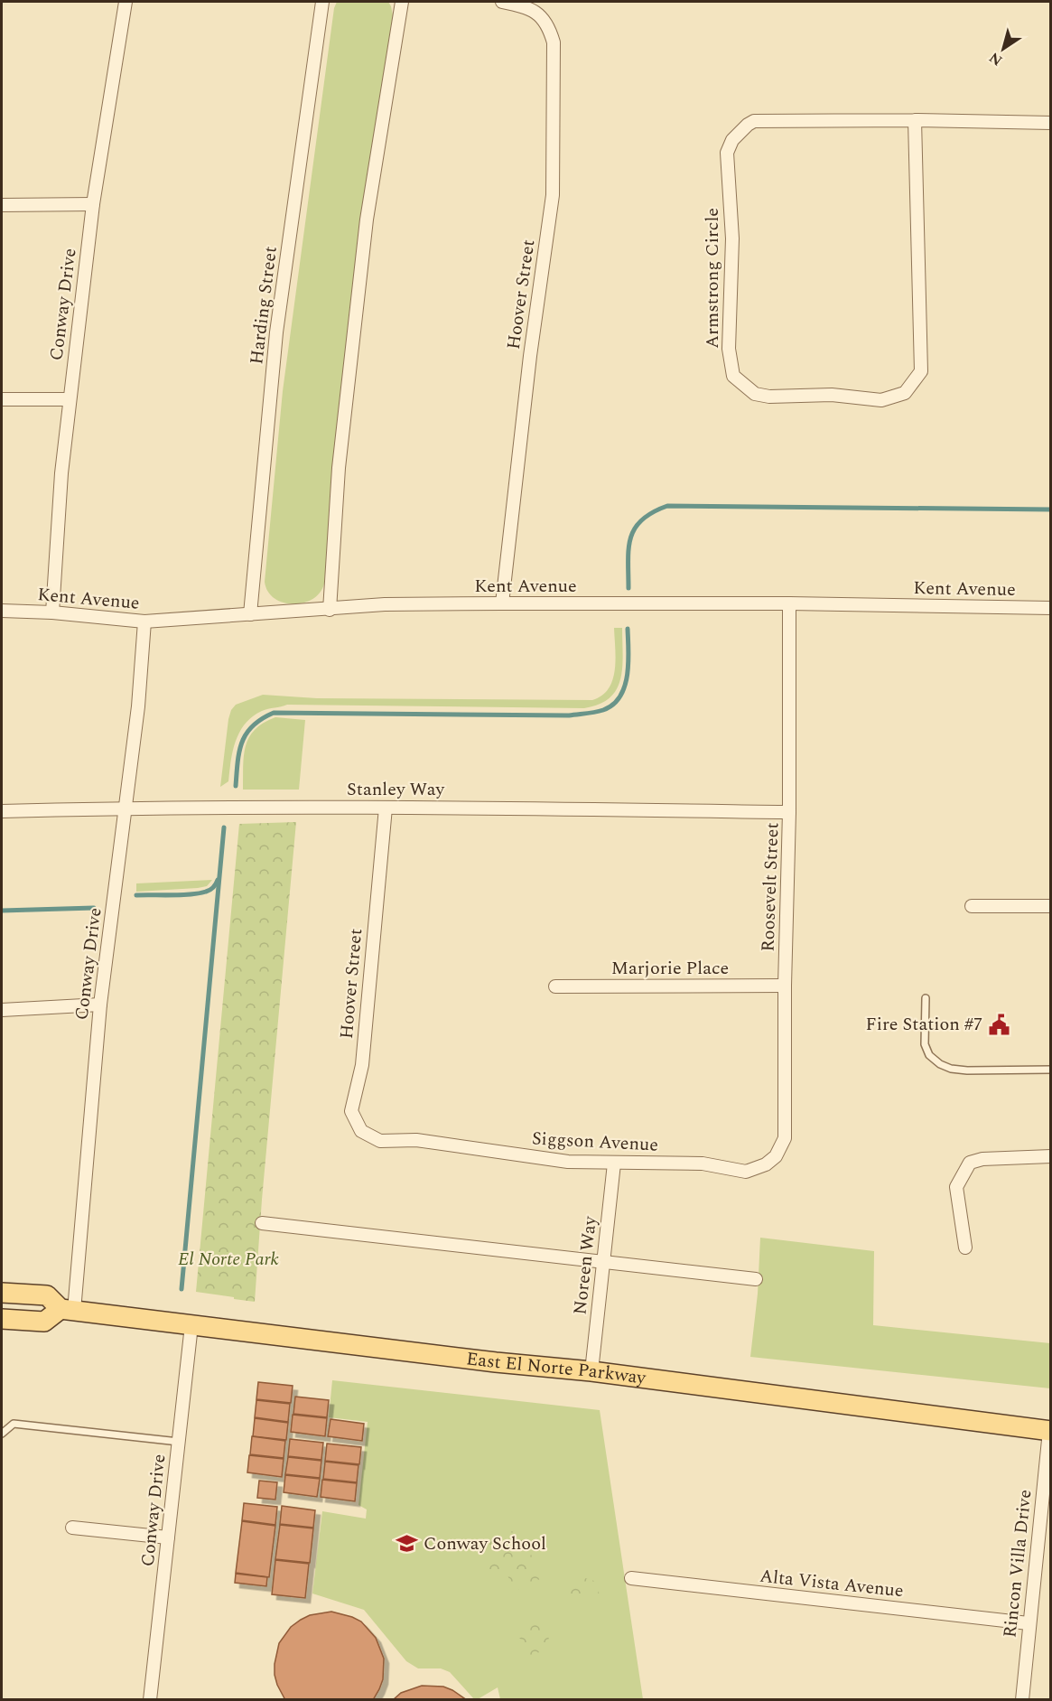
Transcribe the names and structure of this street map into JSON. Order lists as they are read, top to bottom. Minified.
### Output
{"streets":{"main road":["East El Norte Parkway"],"street":["Armstrong Circle","Hoover Street","Conway Drive","Harding Street","Kent Avenue","Stanley Way","Roosevelt Street","Marjorie Place","Siggson Avenue","Noreen Way","Rincon Villa Drive","Alta Vista Avenue"]},"crossings":[["Hoover Street","Kent Avenue"],["Hoover Street","Stanley Way"],["Hoover Street","Siggson Avenue"],["Conway Drive","Kent Avenue"],["Conway Drive","Stanley Way"],["Conway Drive","East El Norte Parkway"],["Harding Street","Kent Avenue"],["Kent Avenue","Roosevelt Street"],["Stanley Way","Roosevelt Street"],["Roosevelt Street","Marjorie Place"],["Roosevelt Street","Siggson Avenue"],["Siggson Avenue","Noreen Way"],["Noreen Way","East El Norte Parkway"],["East El Norte Parkway","Rincon Villa Drive"],["Rincon Villa Drive","Alta Vista Avenue"]],"parks":["El Norte Park"],"places":{"public building":["Fire Station #7"],"school or university":["Conway School"]},"north":"bottom left"}
